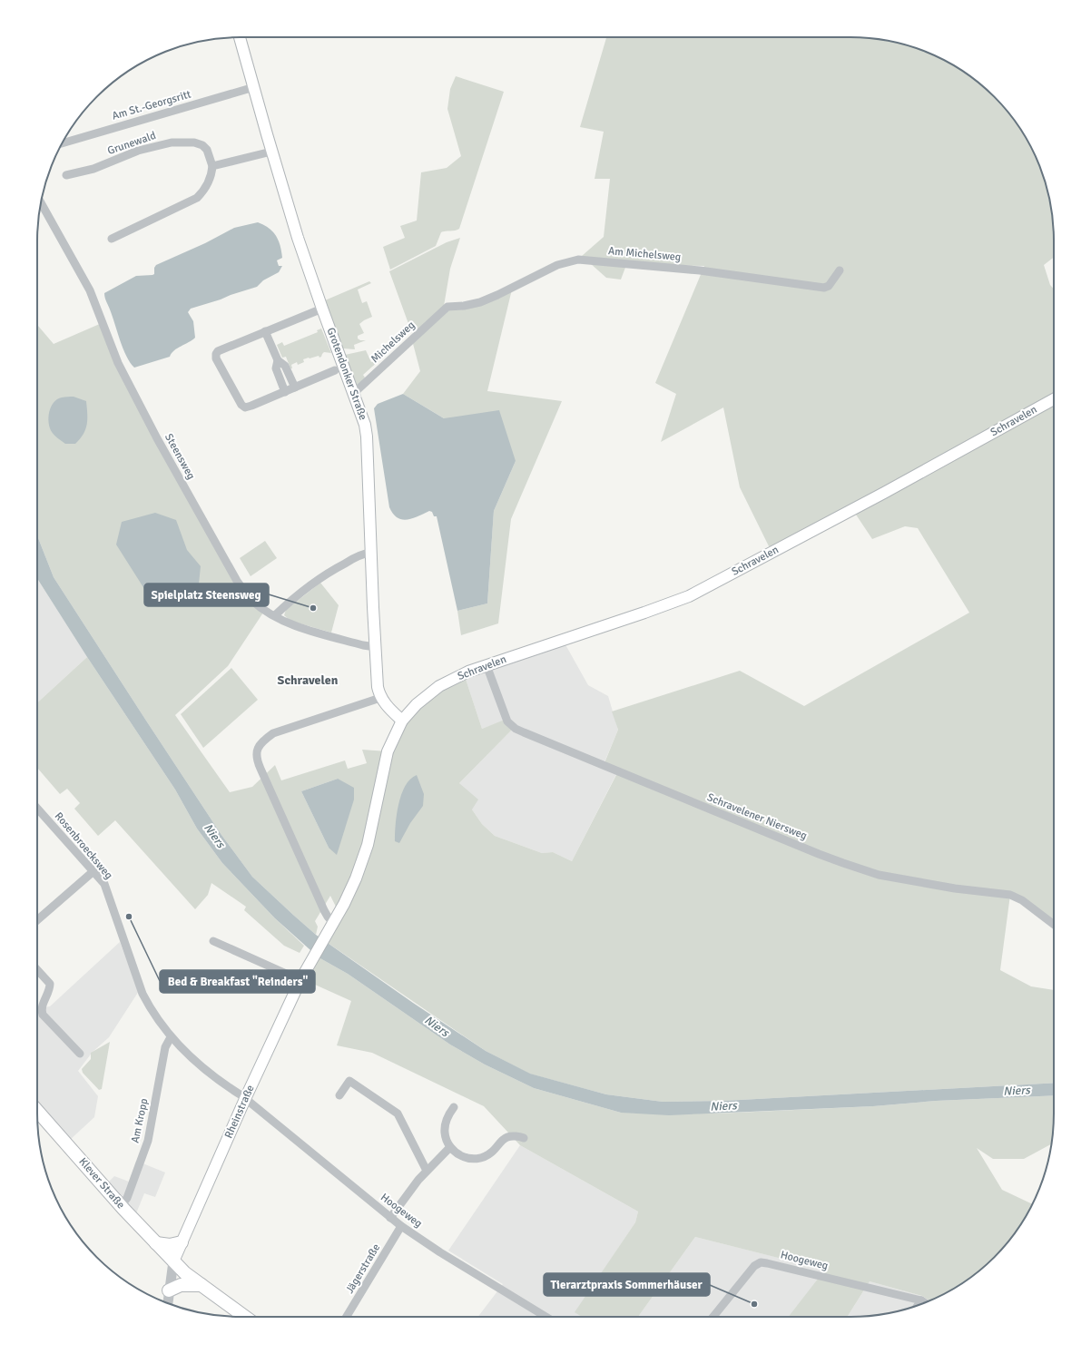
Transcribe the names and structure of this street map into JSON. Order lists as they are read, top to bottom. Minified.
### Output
{"streets":{"main road":["Grotendonker Straße","Schravelen","Rheinstraße","Klever Straße"],"street":["Am St.-Georgsritt","Grunewald","Am Michelsweg","Michelsweg","Steensweg","Schravelener Niersweg","Rosenbroecksweg","Am Kropp","Hoogeweg","Jägerstraße"]},"crossings":[["Am St.-Georgsritt","Grotendonker Straße"],["Am Michelsweg","Michelsweg"],["Michelsweg","Grotendonker Straße"],["Grotendonker Straße","Schravelen"],["Grotendonker Straße","Steensweg"],["Schravelen","Schravelener Niersweg"],["Schravelen","Rheinstraße"],["Rosenbroecksweg","Rheinstraße"],["Rosenbroecksweg","Am Kropp"],["Rosenbroecksweg","Hoogeweg"],["Rheinstraße","Klever Straße"],["Rheinstraße","Hoogeweg"],["Am Kropp","Klever Straße"],["Hoogeweg","Jägerstraße"]],"districts":["Schravelen"],"water":["Niers"],"places":["Spielplatz Steensweg","Bed & Breakfast \"Reinders\"","Tierarztpraxis Sommerhäuser"]}
